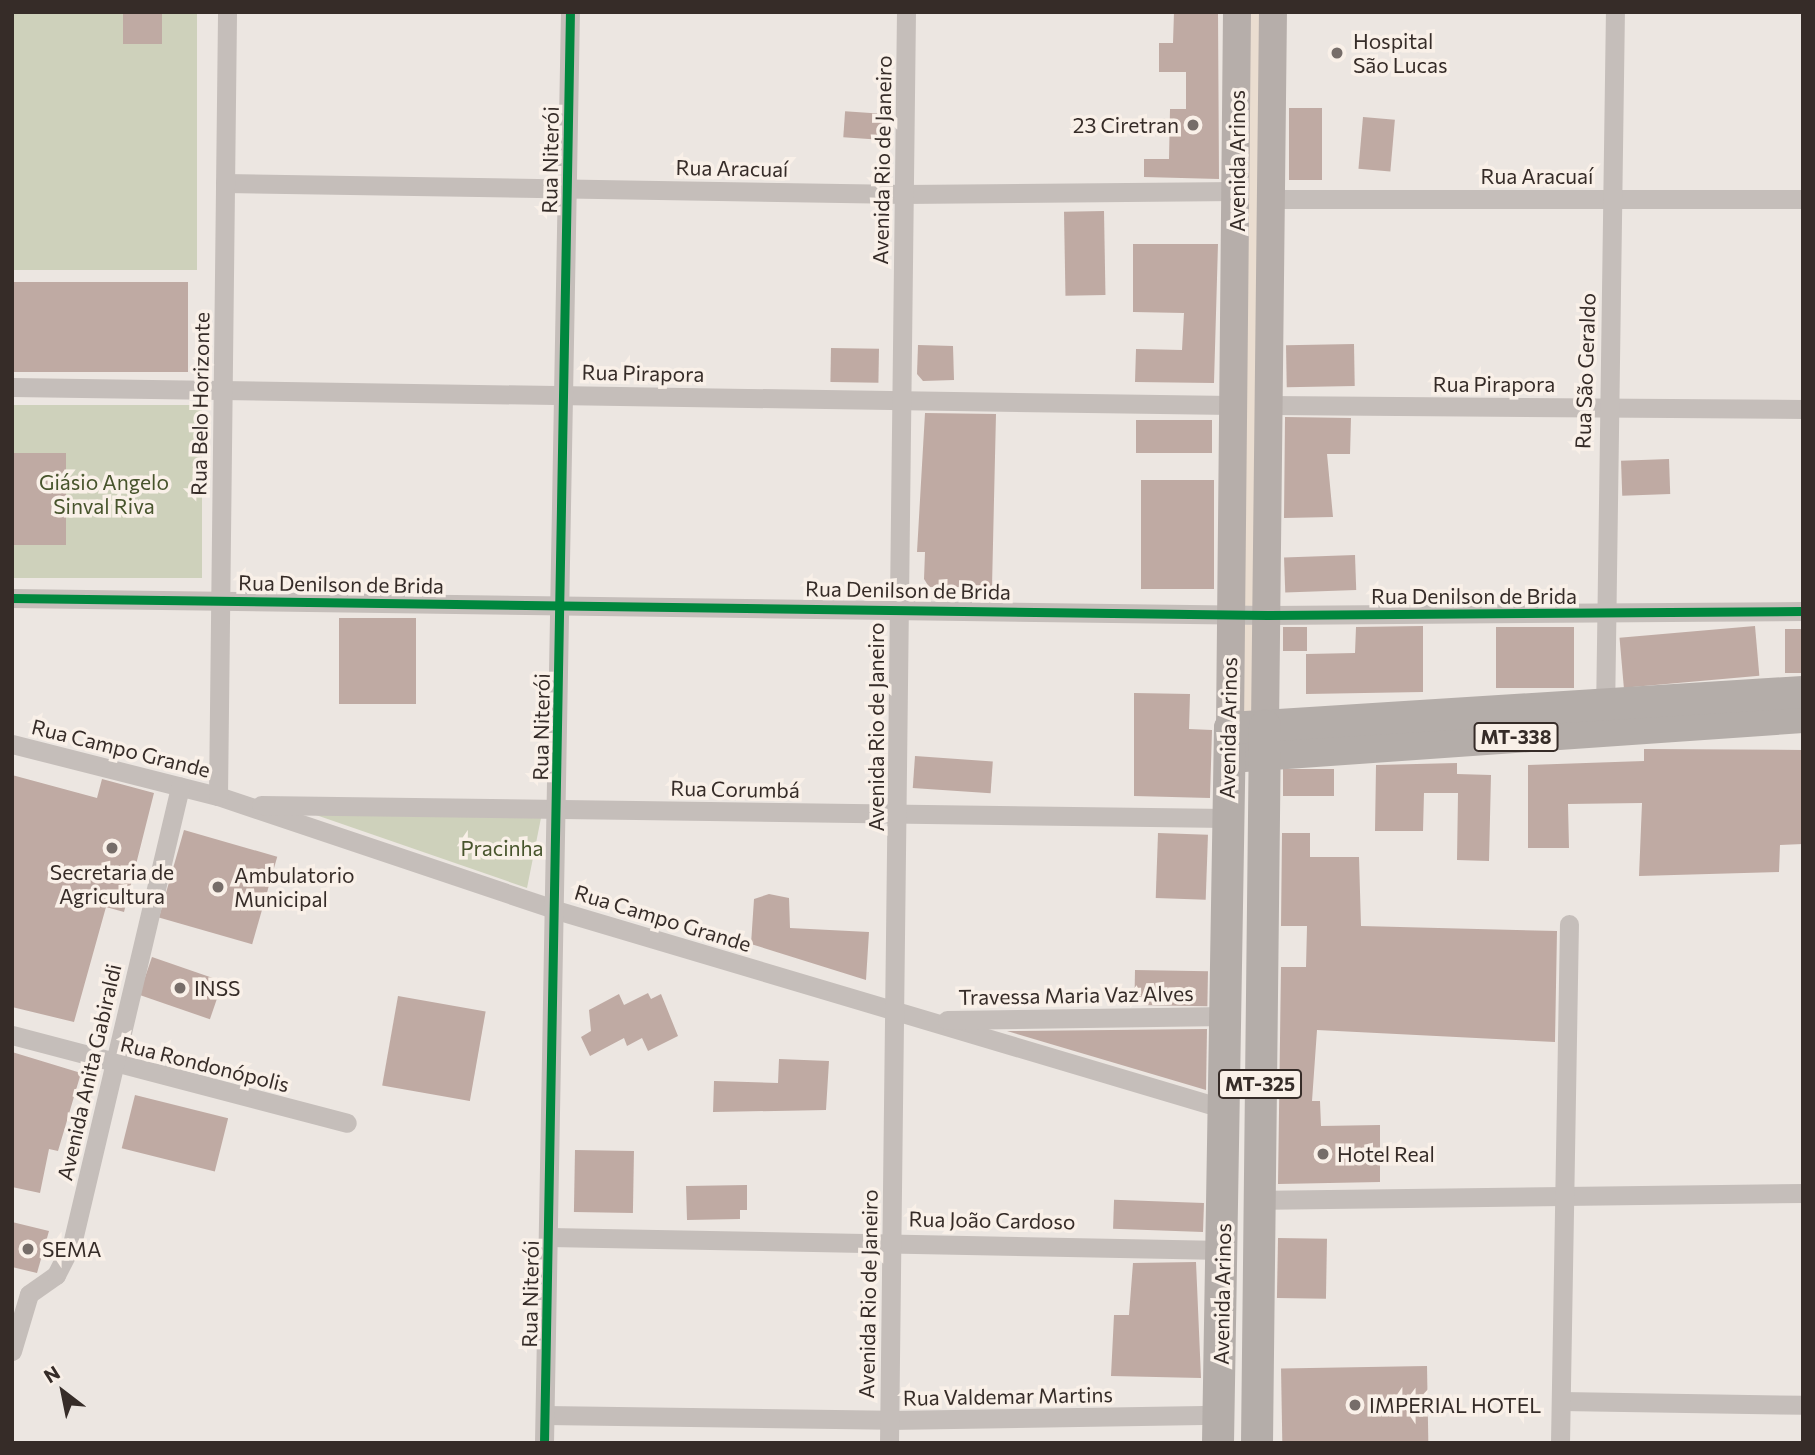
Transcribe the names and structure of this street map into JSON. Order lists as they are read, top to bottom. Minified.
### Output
{"streets":{"main road":["Avenida Arinos","MT-338","MT-325"],"street":["Rua Niterói","Avenida Rio de Janeiro","Rua Aracuaí","Rua São Geraldo","Rua Pirapora","Rua Belo Horizonte","Rua Denilson de Brida","Rua Campo Grande","Rua Corumbá","Travessa Maria Vaz Alves","Rua Rondonópolis","Avenida Anita Gabiraldi","Rua João Cardoso","Rua Valdemar Martins"]},"crossings":[["Rua Niterói","Rua Aracuaí"],["Rua Niterói","Rua Pirapora"],["Rua Niterói","Rua Denilson de Brida"],["Rua Niterói","Rua Campo Grande"],["Rua Niterói","Rua Corumbá"],["Rua Niterói","Rua João Cardoso"],["Rua Niterói","Rua Valdemar Martins"],["Avenida Rio de Janeiro","Rua Aracuaí"],["Avenida Rio de Janeiro","Rua Pirapora"],["Avenida Rio de Janeiro","Rua Denilson de Brida"],["Avenida Rio de Janeiro","Rua Campo Grande"],["Avenida Rio de Janeiro","Rua Corumbá"],["Avenida Rio de Janeiro","Rua João Cardoso"],["Avenida Rio de Janeiro","Rua Valdemar Martins"],["Avenida Arinos","Rua Aracuaí"],["Avenida Arinos","Rua Pirapora"],["Avenida Arinos","Rua Denilson de Brida"],["Avenida Arinos","MT-338"],["Avenida Arinos","Rua Campo Grande"],["Avenida Arinos","Rua Corumbá"],["Avenida Arinos","Travessa Maria Vaz Alves"],["Avenida Arinos","Rua João Cardoso"],["Avenida Arinos","Rua Valdemar Martins"],["Rua Aracuaí","Rua São Geraldo"],["Rua Aracuaí","Rua Belo Horizonte"],["Rua São Geraldo","Rua Pirapora"],["Rua São Geraldo","Rua Denilson de Brida"],["Rua São Geraldo","MT-338"],["Rua Pirapora","Rua Belo Horizonte"],["Rua Belo Horizonte","Rua Denilson de Brida"],["Rua Belo Horizonte","Rua Campo Grande"],["Rua Campo Grande","Rua Corumbá"],["Rua Campo Grande","Travessa Maria Vaz Alves"],["Rua Campo Grande","Avenida Anita Gabiraldi"],["Rua Rondonópolis","Avenida Anita Gabiraldi"]],"parks":["Giásio Angelo Sinval Riva","Pracinha"],"places":["Hospital São Lucas","23 Ciretran","Secretaria de Agricultura","Ambulatorio Municipal","INSS","Hotel Real","SEMA","IMPERIAL HOTEL"],"north":"top left"}
